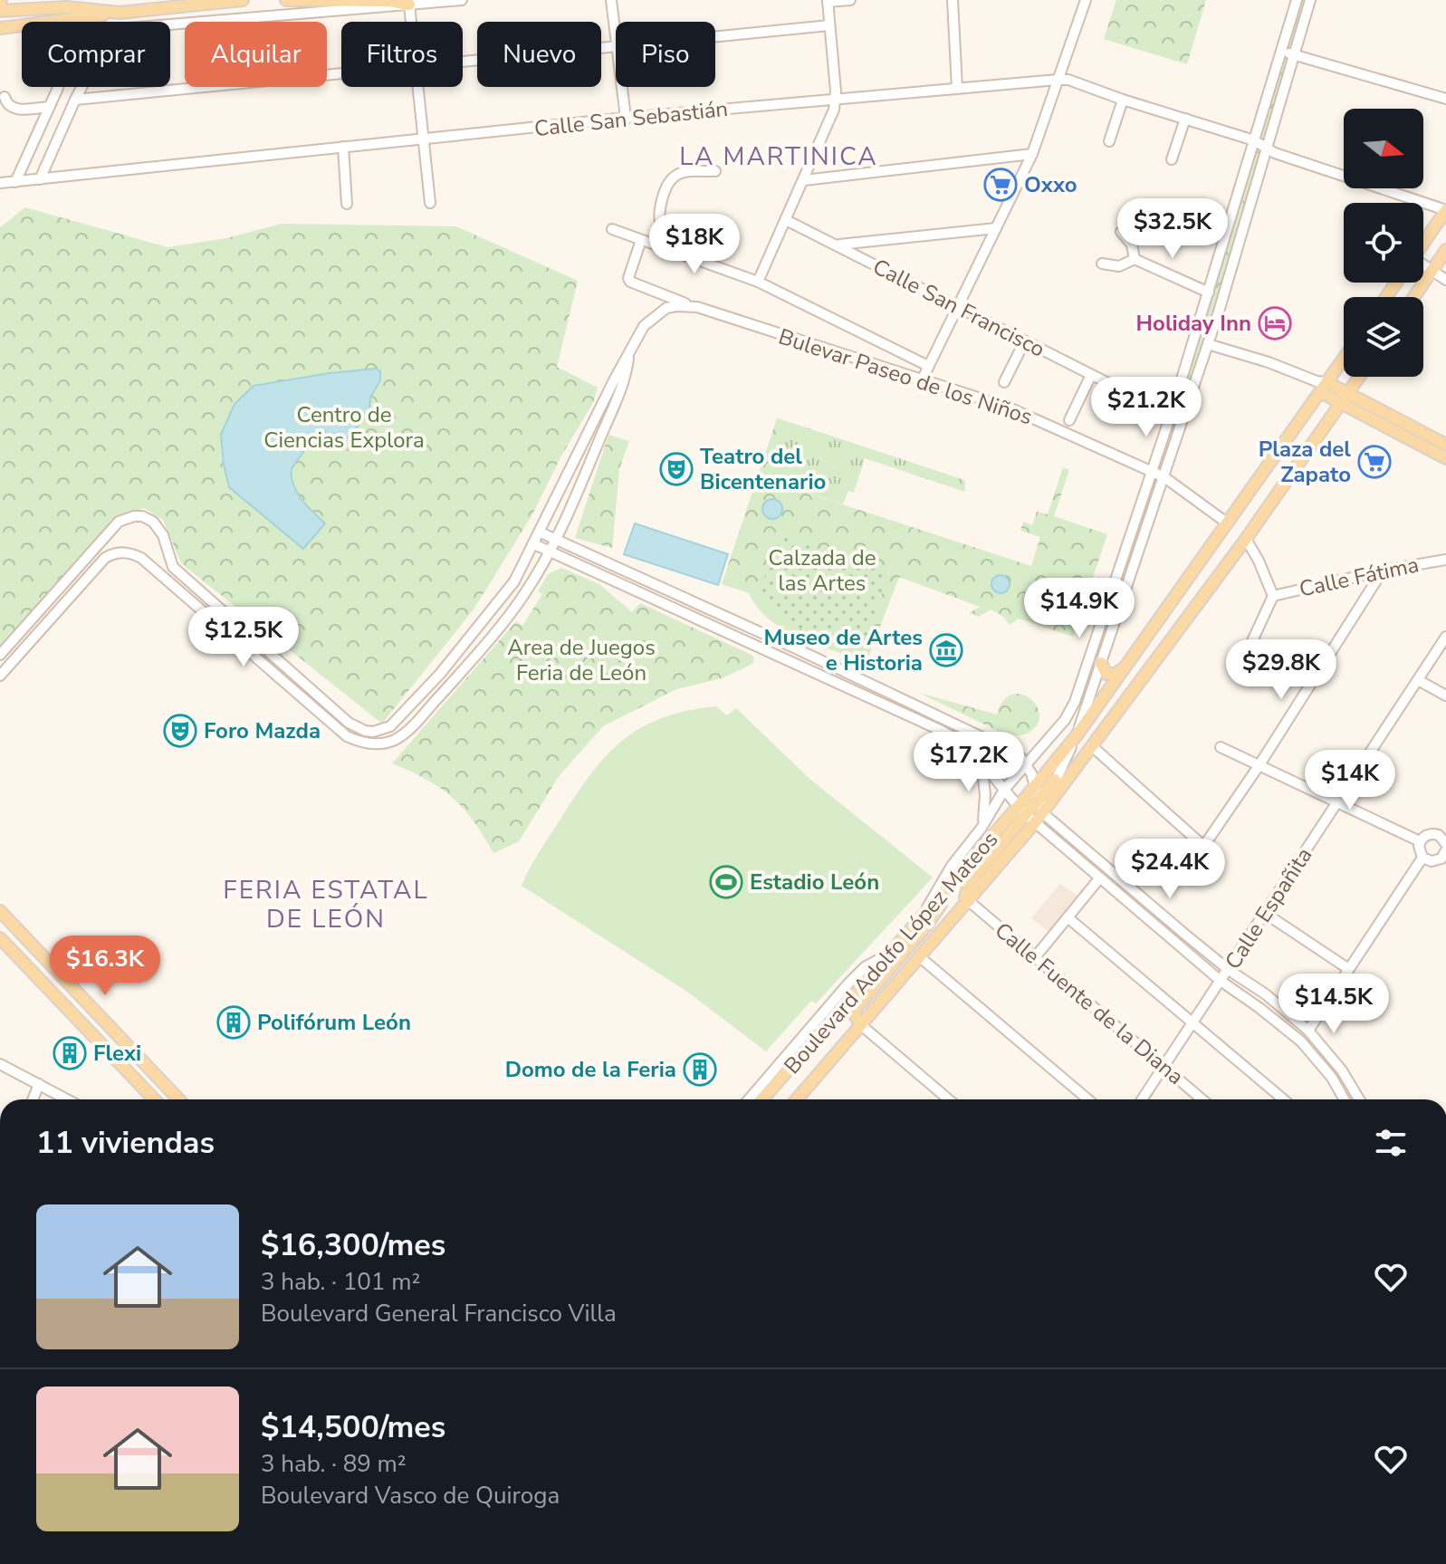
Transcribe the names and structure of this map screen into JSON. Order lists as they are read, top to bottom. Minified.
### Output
{"streets":{"main road":["Boulevard Adolfo López Mateos"],"street":["Calle San Sebastián","Calle San Francisco","Bulevar Paseo de los Niños","Calle Fátima","Calle Españita","Calle Fuente de la Diana"]},"crossings":[["Bulevar Paseo de los Niños","Boulevard Adolfo López Mateos"],["Calle Españita","Calle Fuente de la Diana"],["Boulevard Adolfo López Mateos","Calle Fuente de la Diana"]],"districts":["LA MARTINICA","FERIA ESTATAL DE LEÓN"],"parks":["Centro de Ciencias Explora","Calzada de las Artes","Area de Juegos Feria de León"],"places":{"supermarket":["Oxxo","Plaza del Zapato"],"hotel":["Holiday Inn"],"theatre":["Teatro del Bicentenario","Foro Mazda"],"museum":["Museo de Artes e Historia"],"sports":["Estadio León"],"building":["Polifórum León","Flexi","Domo de la Feria"]},"north":"right","page":{"chip":["Comprar","Alquilar","Filtros","Nuevo","Piso"],"price":["$32.5K","$18K","$21.2K","$14.9K","$12.5K","$29.8K","$17.2K","$14K","$24.4K","$16.3K","$14.5K"],"heading":"11 viviendas","list":[{"name":"$16,300/mes","note":"3 hab. · 101 m² · Boulevard General Francisco Villa"},{"name":"$14,500/mes","note":"3 hab. · 89 m² · Boulevard Vasco de Quiroga"}]}}
